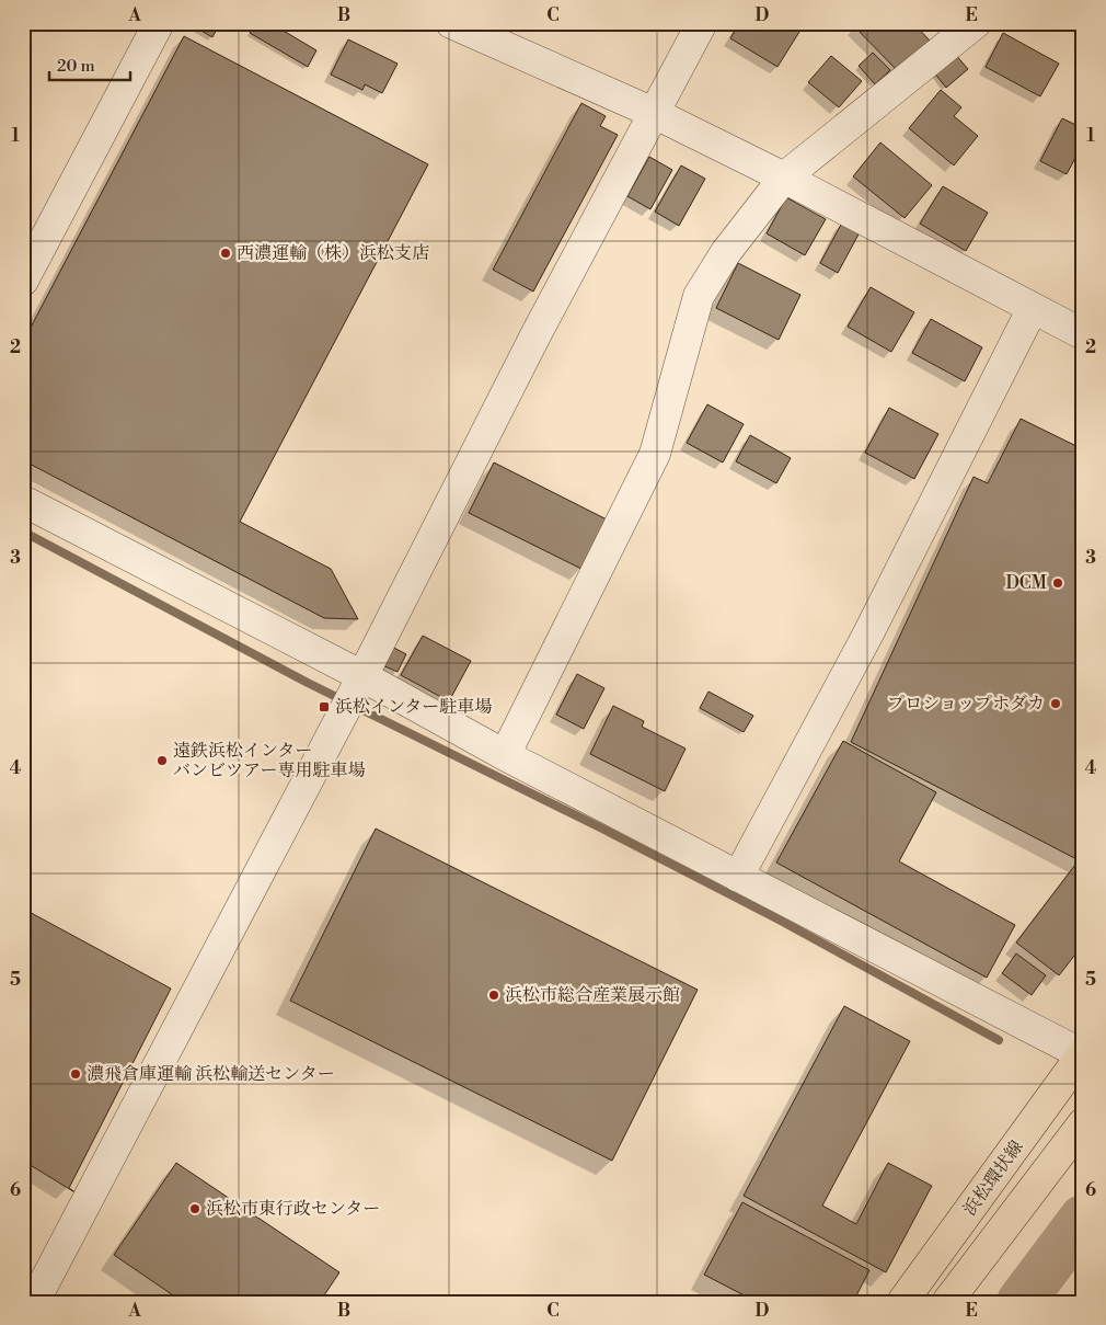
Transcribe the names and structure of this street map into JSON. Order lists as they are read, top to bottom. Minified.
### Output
{"streets":{"main road":["浜松環状線"]},"places":{"other":["西濃運輸（株）浜松支店","DCM","プロショップホダカ","遠鉄浜松インター バンビツアー専用駐車場","浜松市総合産業展示館","濃飛倉庫運輸 浜松輸送センター","浜松市東行政センター"],"transit":["浜松インター駐車場"]},"scale_bar":"20 m","grid":{"columns":["A","B","C","D","E"],"rows":["1","2","3","4","5","6"]}}
